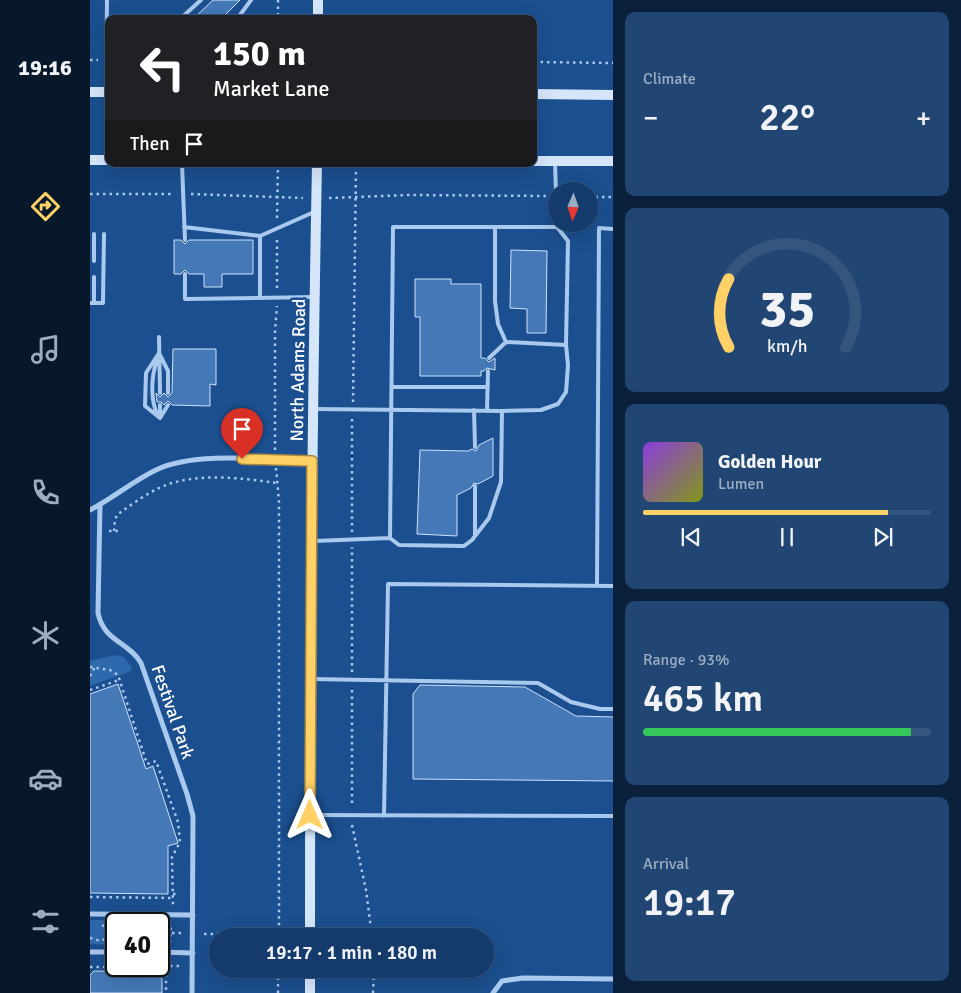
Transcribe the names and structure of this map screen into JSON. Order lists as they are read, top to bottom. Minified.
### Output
{"streets":{"street":["North Adams Road","Festival Park"]},"north":"bottom","page":{"tabs":"19:16","tile":["Climate",["Range · 93%","465 km"],["Arrival","19:17"]],"turn":["150 m","Market Lane"],"heat":["−","22°","+"],"then":"Then","song":["Golden Hour","Lumen"],"limit":"40","trip":"19:17 · 1 min · 180 m","gauge":["35","km/h"]}}
